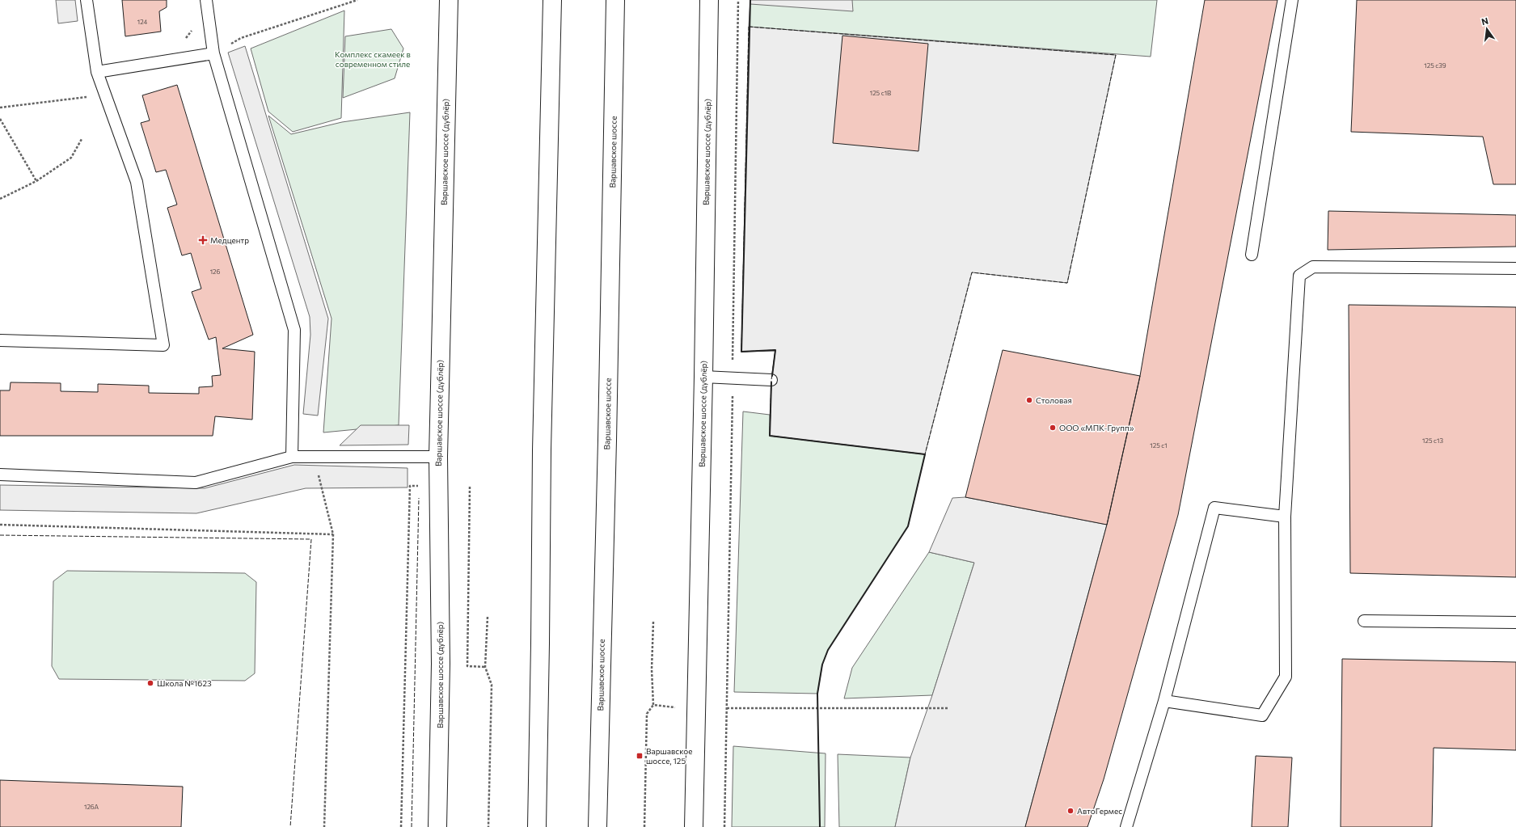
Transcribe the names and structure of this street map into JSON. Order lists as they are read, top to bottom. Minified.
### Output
{"streets":{"main road":["Варшавское шоссе (дублёр)","Варшавское шоссе"]},"parks":["Комплекс скамеек в современном стиле"],"places":{"health":["Медцентр"],"other":["Столовая","ООО «МПК-Групп»","Школа №1623","АвтоГермес"],"transit":["Варшавское шоссе, 125"]},"house_numbers":["124","125 с39","125 с1В","126","125 с13","125 с1","126А"],"north":"top"}
